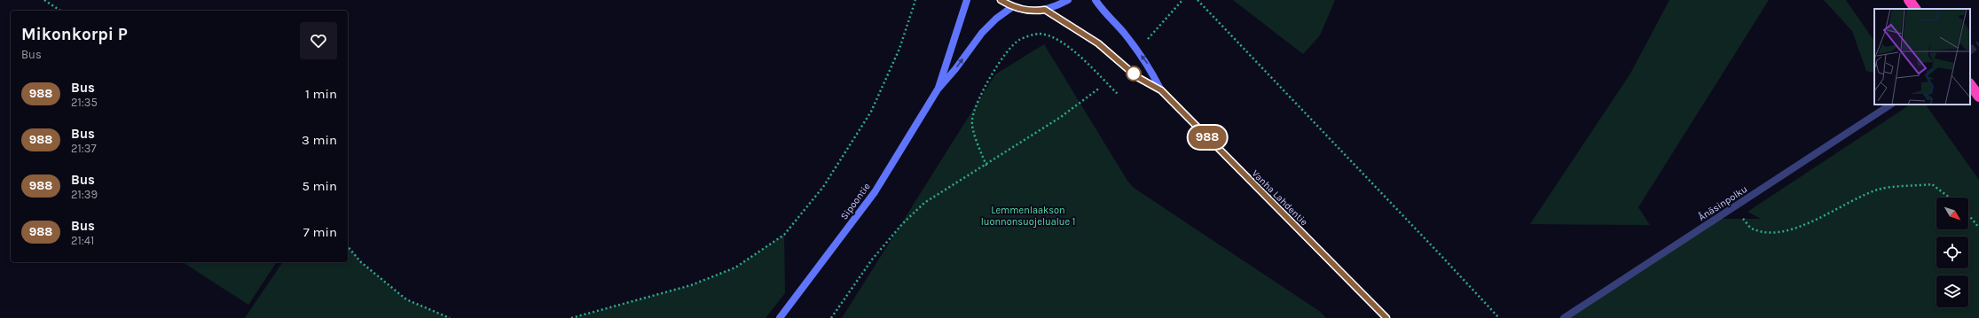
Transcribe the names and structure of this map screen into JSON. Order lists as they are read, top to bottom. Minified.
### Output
{"streets":{"main road":["Vanha Lahdentie","Sipoontie"],"street":["Ånäsinpolku"]},"parks":["Lemmenlaakson luonnonsuojelualue 1"],"lines":["bus line 988"],"north":"bottom right","page":{"on_map":"988","heading":["Mikonkorpi P","Bus"],"list":[{"mark":"988","name":"Bus","note":"21:35","value":"1 min"},{"mark":"988","name":"Bus","note":"21:37","value":"3 min"},{"mark":"988","name":"Bus","note":"21:39","value":"5 min"},{"mark":"988","name":"Bus","note":"21:41","value":"7 min"}]}}
